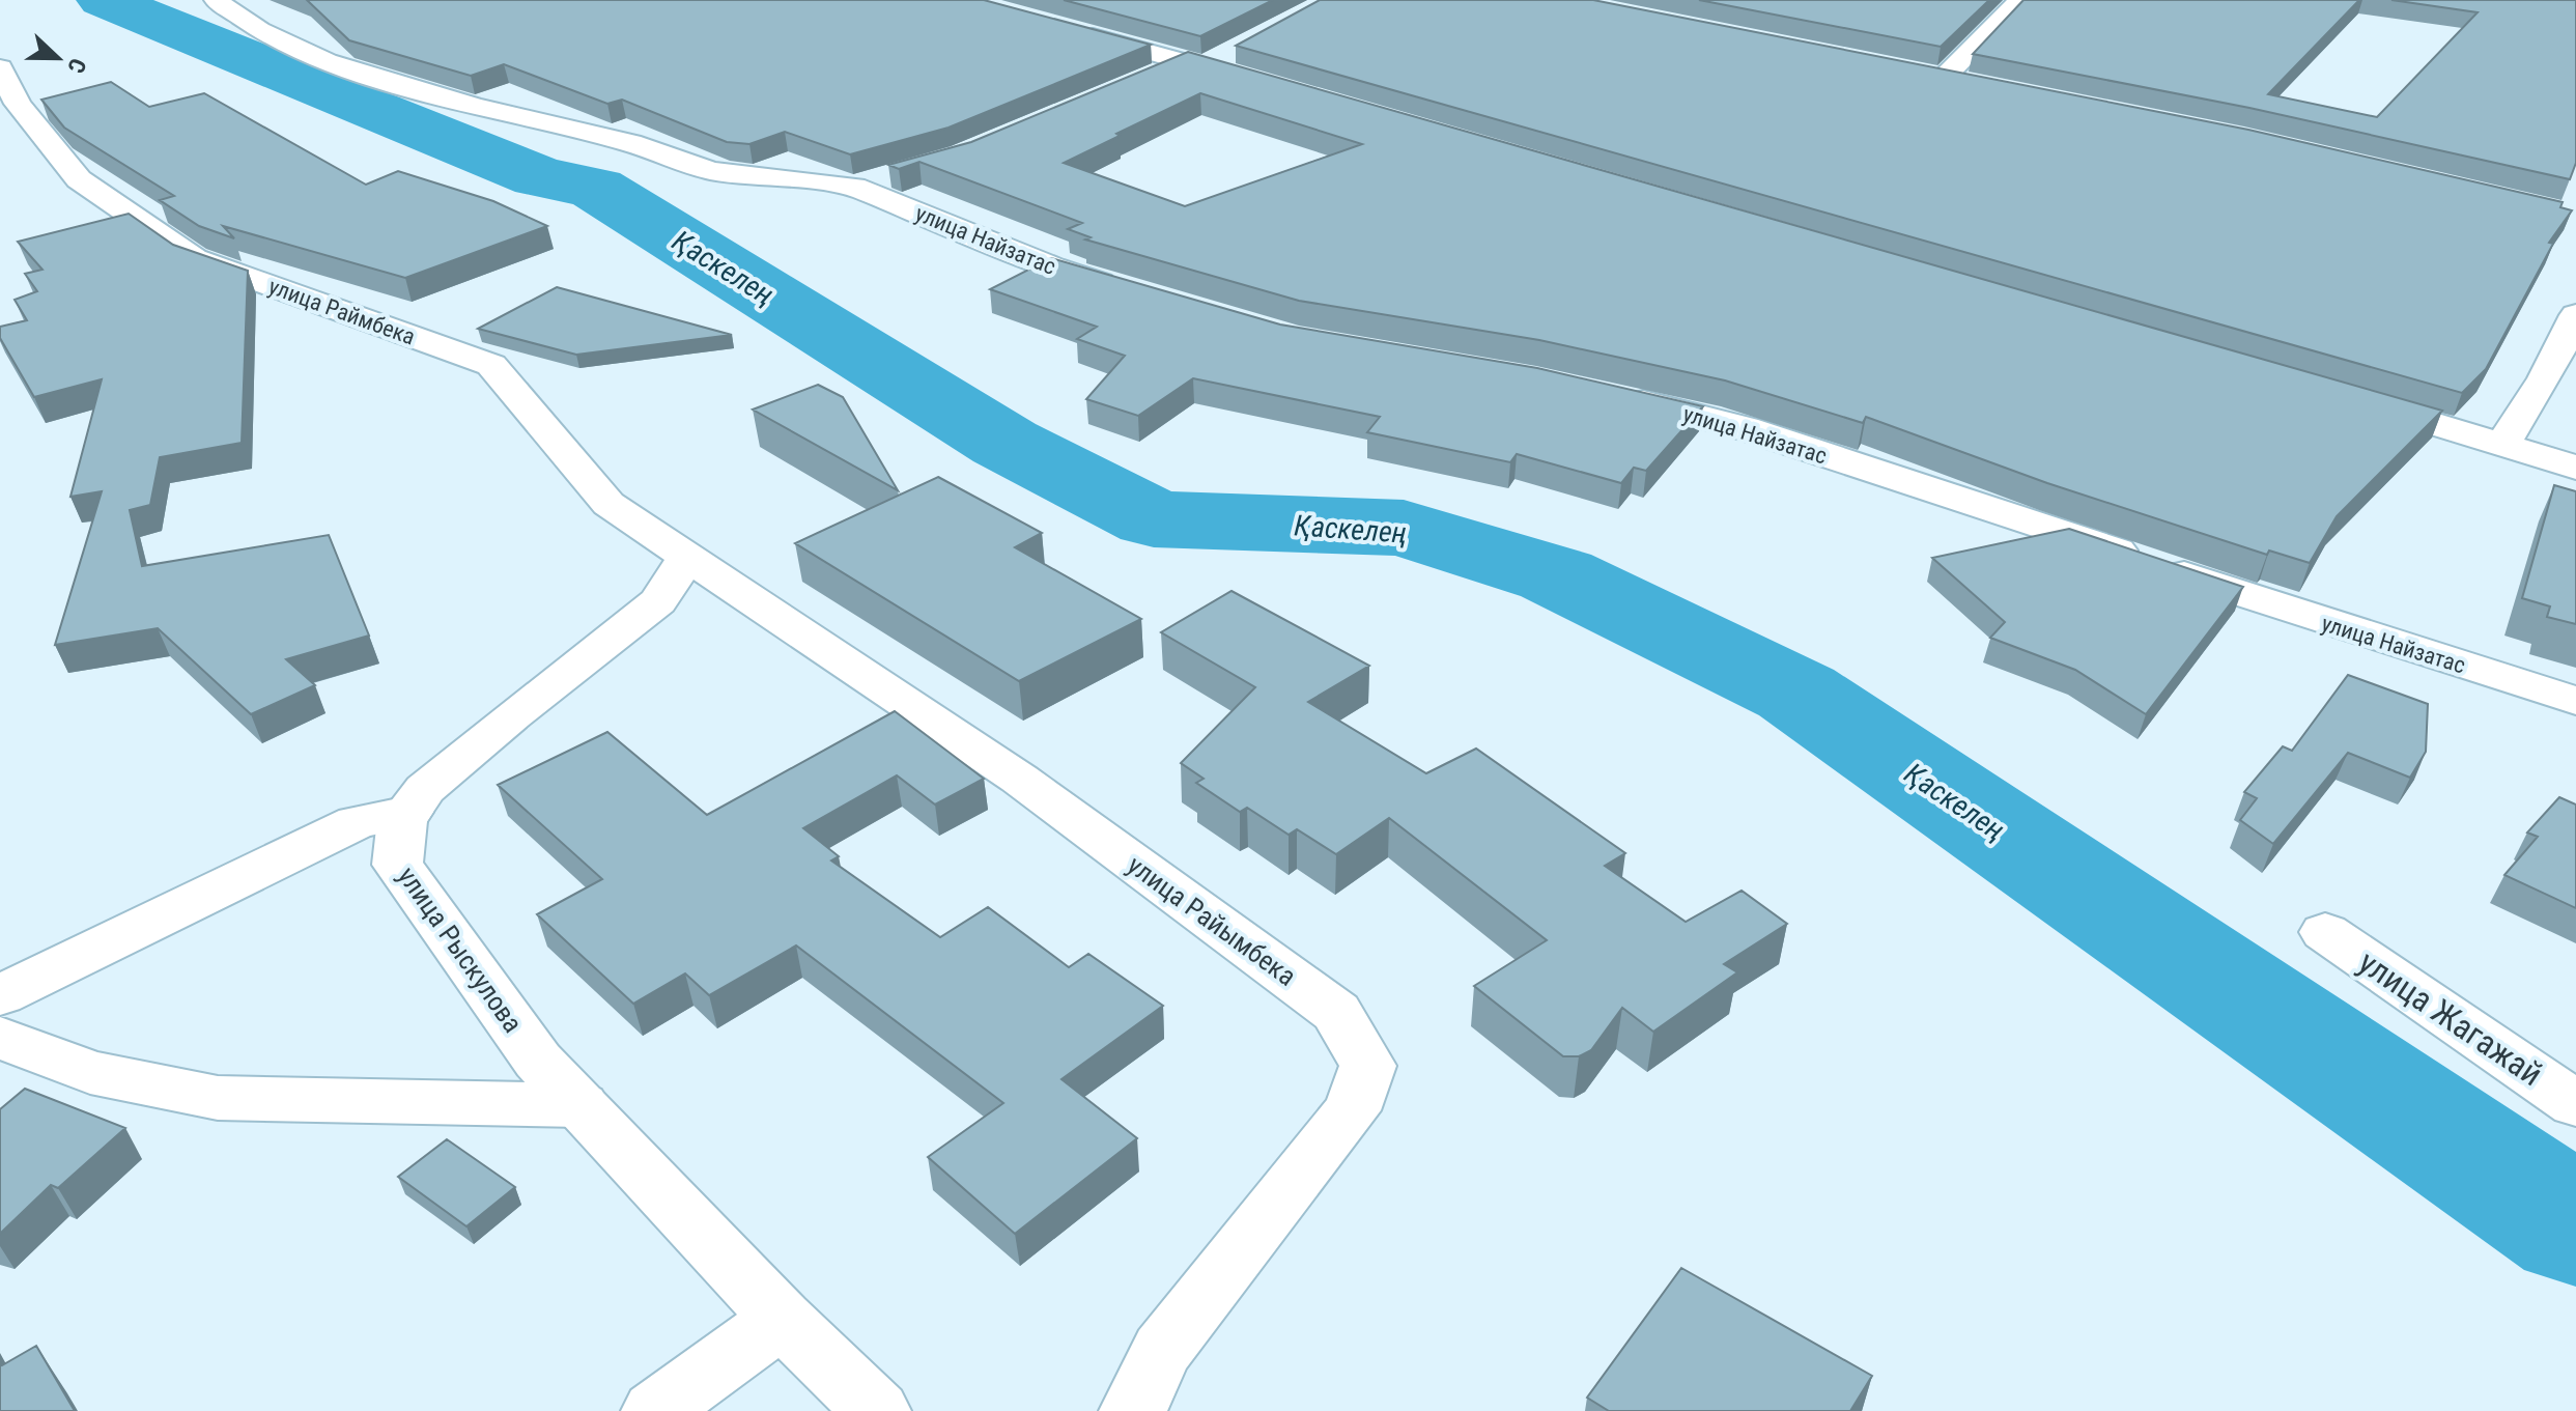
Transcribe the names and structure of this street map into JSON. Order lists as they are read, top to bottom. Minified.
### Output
{"streets":{"street":["улица Найзатас","улица Раймбека","улица Райымбека","улица Рыскулова","улица Жагажай"]},"crossings":[["улица Раймбека","улица Райымбека"],["улица Раймбека","улица Рыскулова"],["улица Райымбека","улица Рыскулова"]],"water":["Қаскелең"],"north":"right"}
